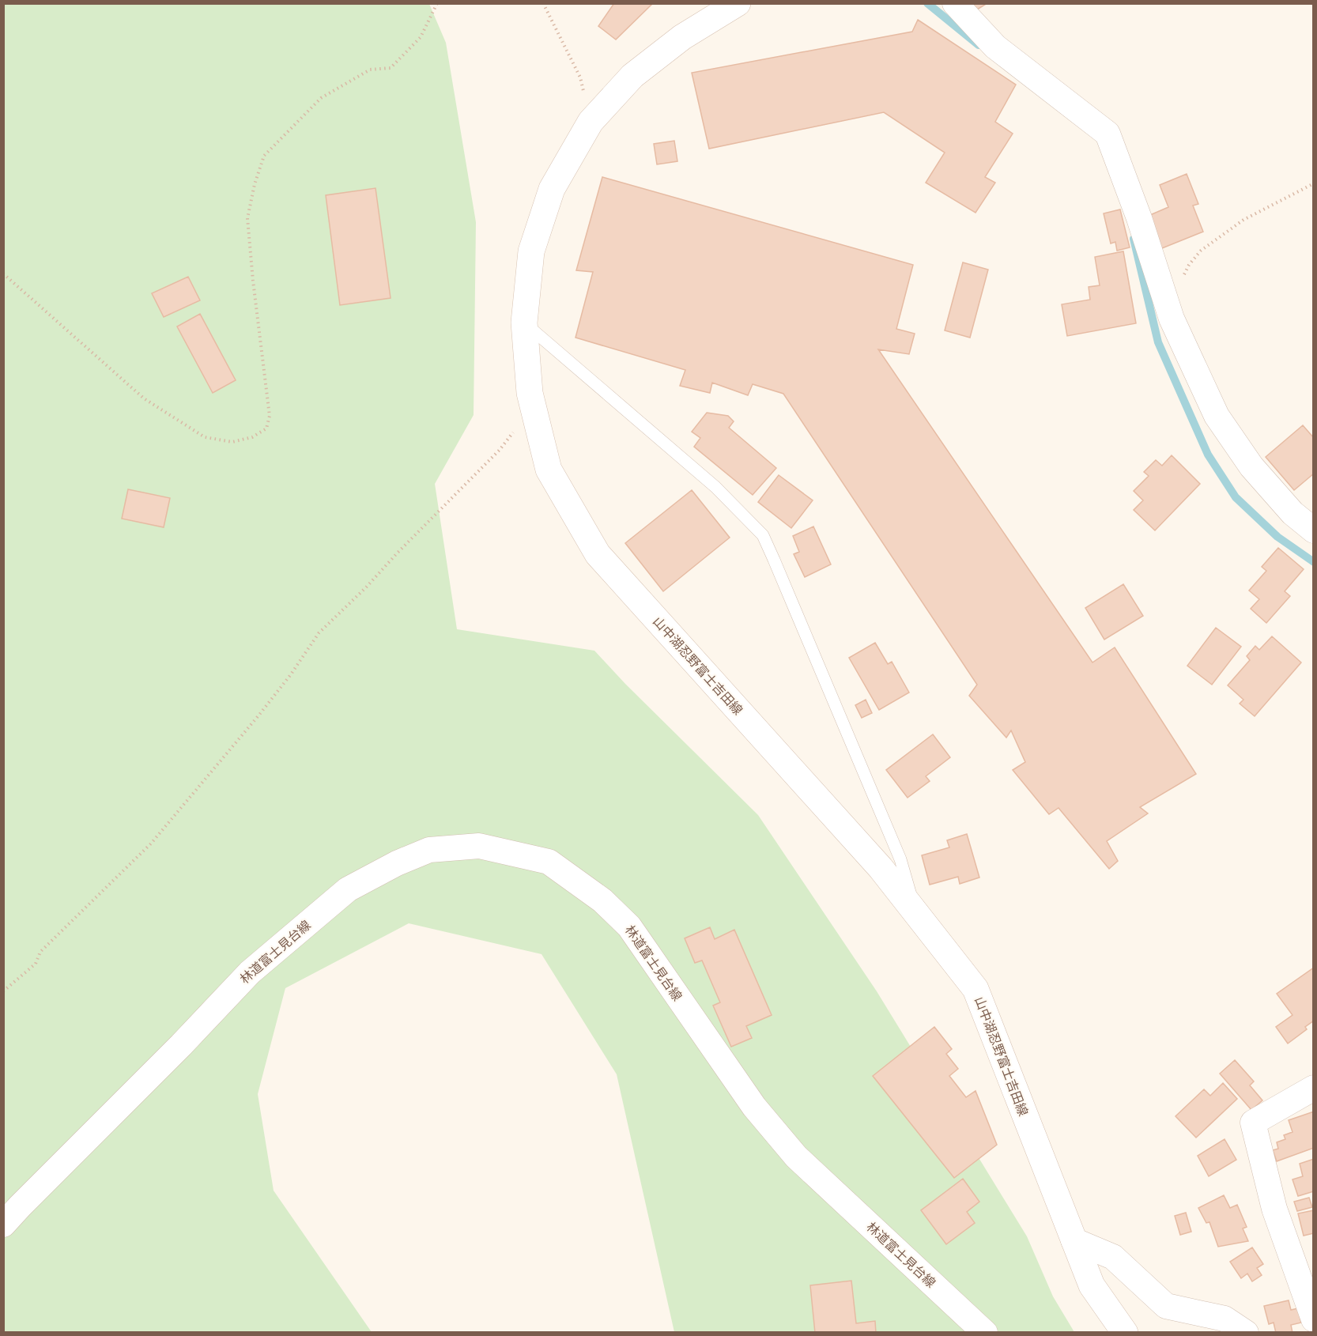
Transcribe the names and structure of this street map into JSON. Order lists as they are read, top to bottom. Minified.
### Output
{"streets":{"main road":["山中湖忍野富士吉田線"],"street":["林道富士見台線"]}}
